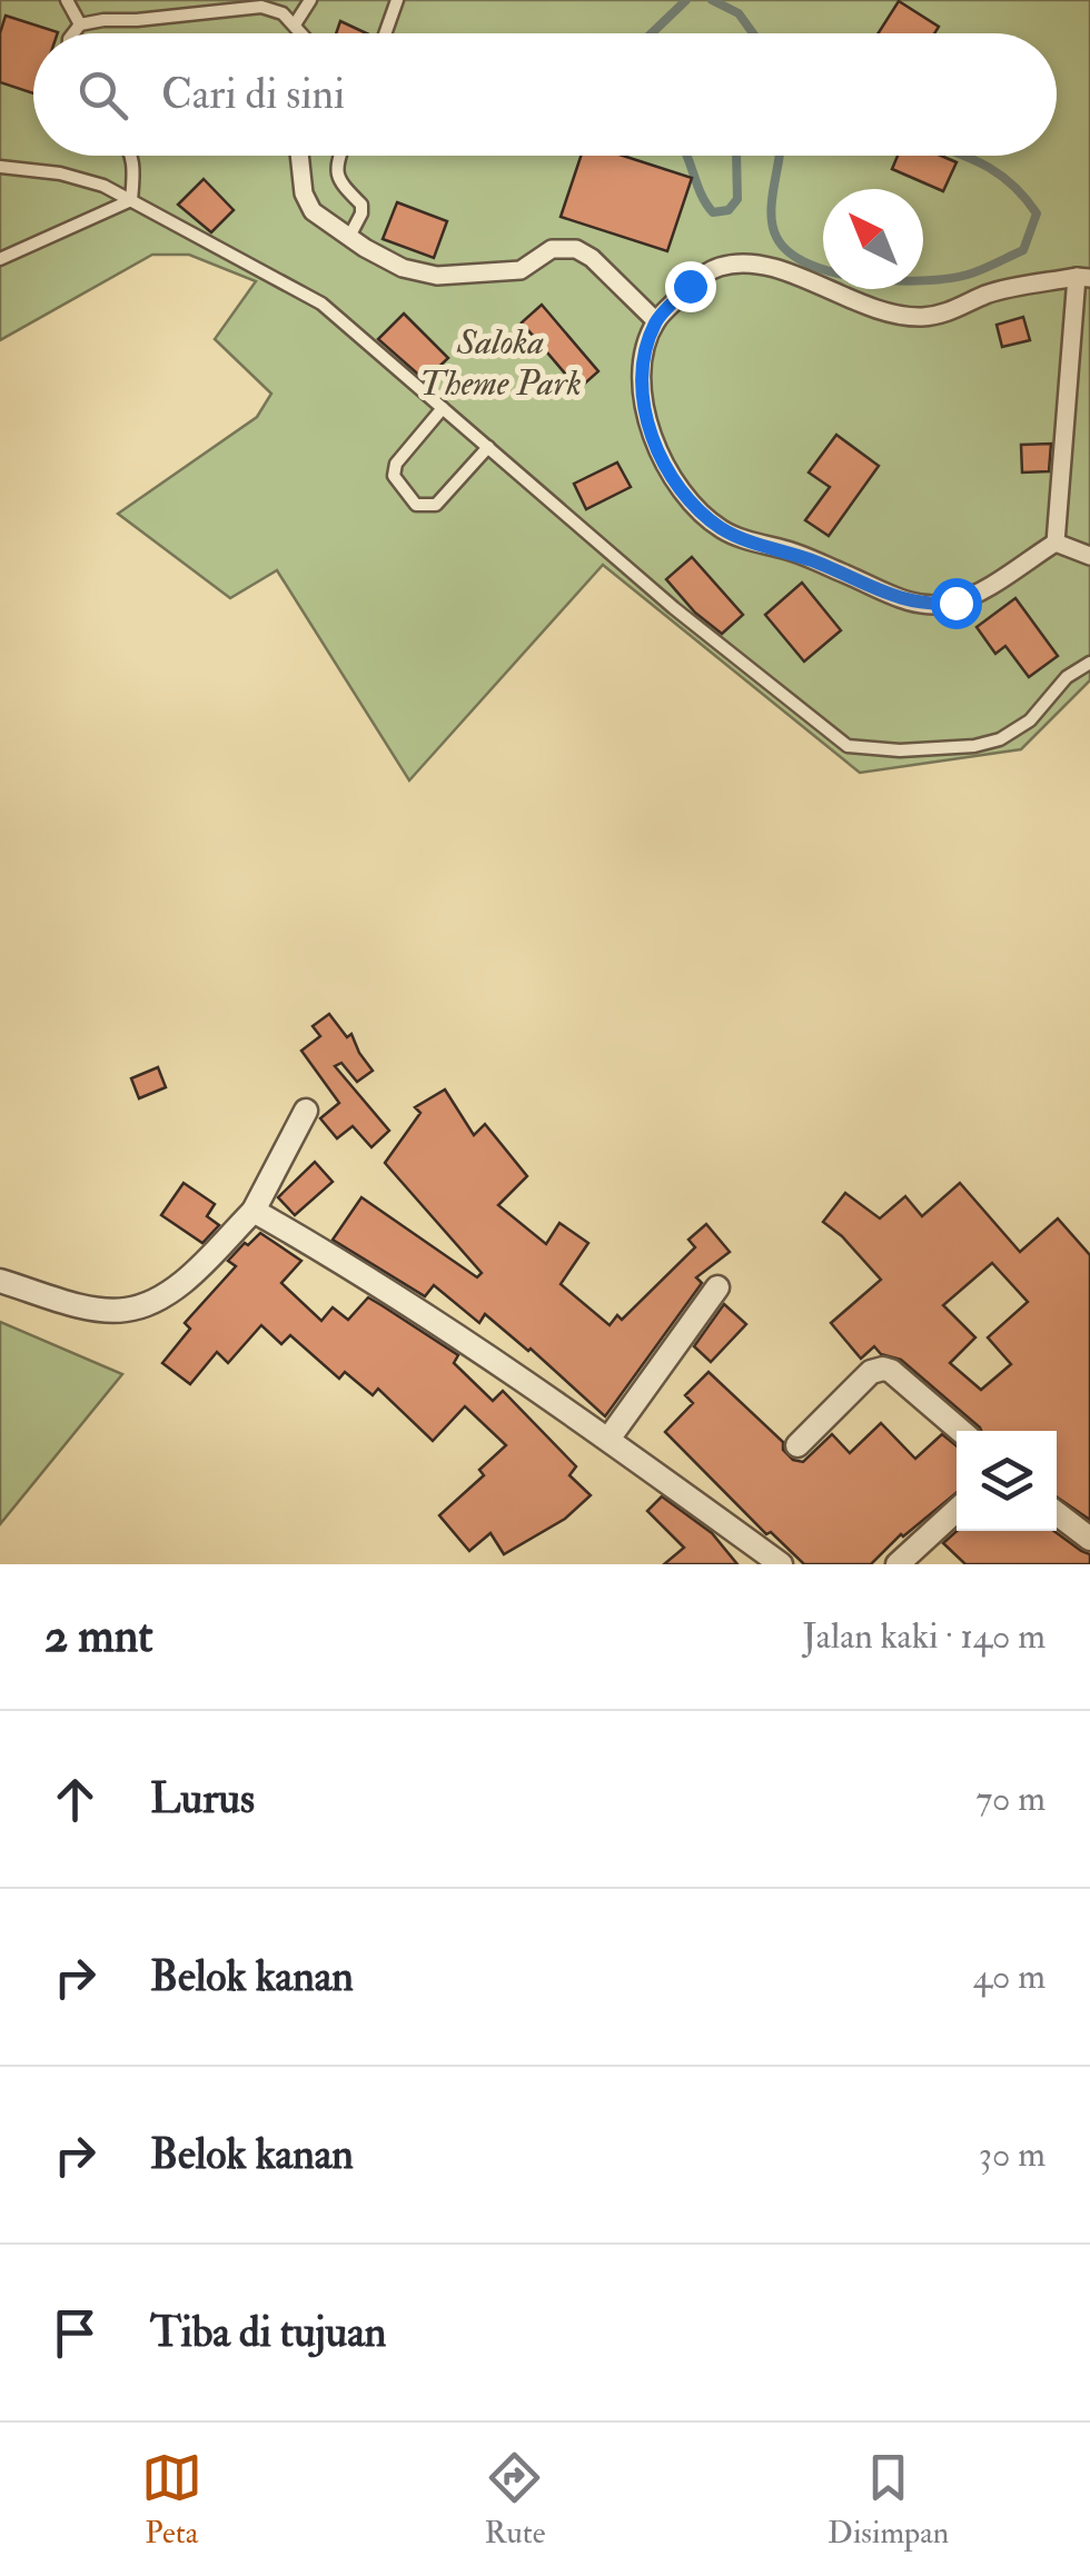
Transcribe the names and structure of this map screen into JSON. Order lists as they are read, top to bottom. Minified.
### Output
{"parks":["Saloka Theme Park"],"north":"top left","page":{"search":"Cari di sini","heading":["2 mnt","Jalan kaki · 140 m"],"list":[["Lurus","70 m"],["Belok kanan","40 m"],["Belok kanan","30 m"],"Tiba di tujuan"],"nav":["Peta","Rute","Disimpan"]}}
